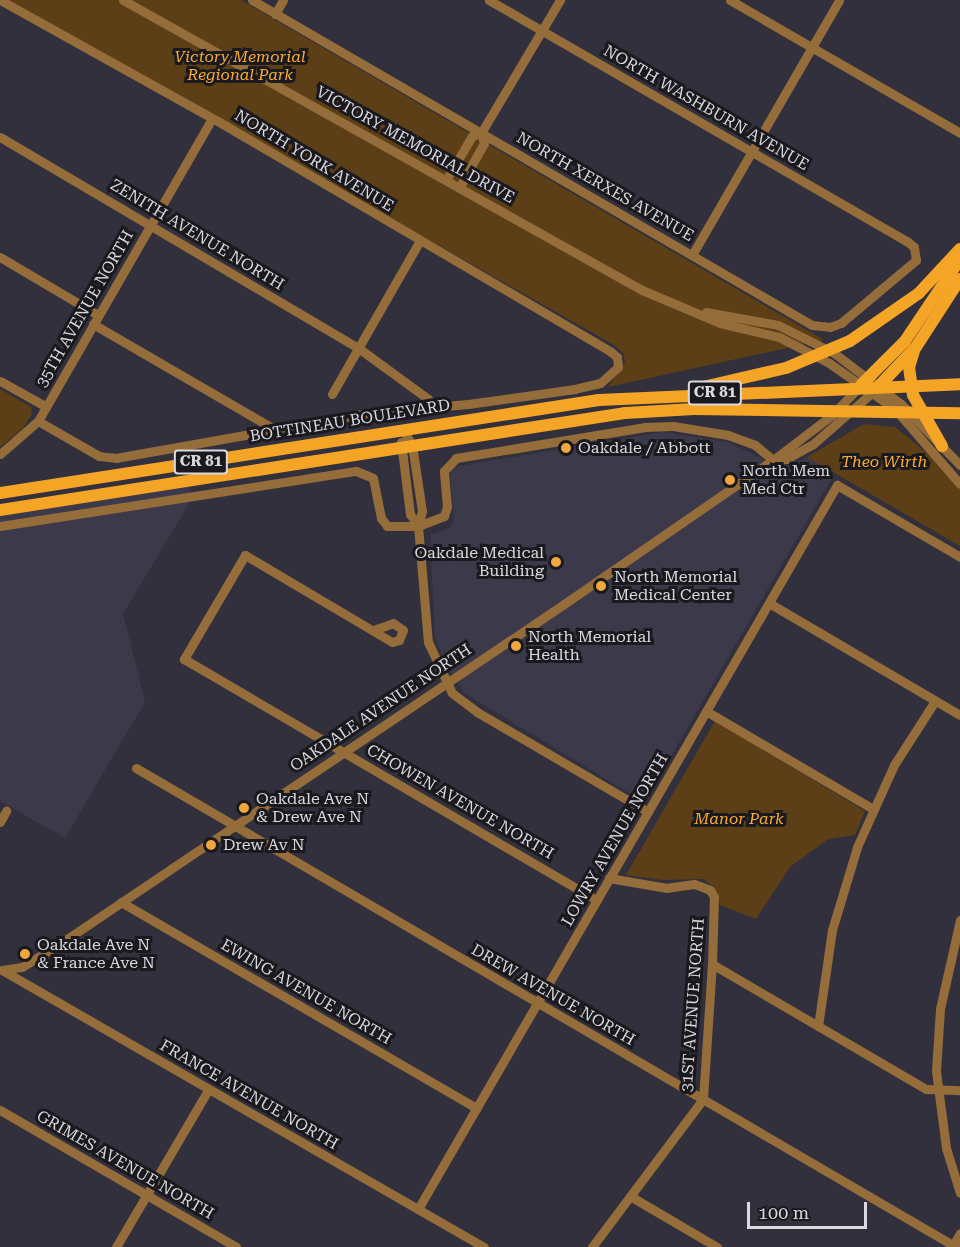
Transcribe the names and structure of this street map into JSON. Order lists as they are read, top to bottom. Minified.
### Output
{"streets":{"main road":["CR 81","BOTTINEAU BOULEVARD"],"street":["NORTH WASHBURN AVENUE","VICTORY MEMORIAL DRIVE","NORTH YORK AVENUE","NORTH XERXES AVENUE","ZENITH AVENUE NORTH","35TH AVENUE NORTH","OAKDALE AVENUE NORTH","CHOWEN AVENUE NORTH","LOWRY AVENUE NORTH","EWING AVENUE NORTH","DREW AVENUE NORTH","31ST AVENUE NORTH","FRANCE AVENUE NORTH","GRIMES AVENUE NORTH"]},"crossings":[["NORTH WASHBURN AVENUE","NORTH XERXES AVENUE"],["VICTORY MEMORIAL DRIVE","OAKDALE AVENUE NORTH"],["NORTH YORK AVENUE","ZENITH AVENUE NORTH"],["NORTH YORK AVENUE","35TH AVENUE NORTH"],["ZENITH AVENUE NORTH","35TH AVENUE NORTH"],["CR 81","BOTTINEAU BOULEVARD"],["OAKDALE AVENUE NORTH","CHOWEN AVENUE NORTH"],["OAKDALE AVENUE NORTH","EWING AVENUE NORTH"],["OAKDALE AVENUE NORTH","DREW AVENUE NORTH"],["OAKDALE AVENUE NORTH","FRANCE AVENUE NORTH"],["CHOWEN AVENUE NORTH","LOWRY AVENUE NORTH"],["LOWRY AVENUE NORTH","EWING AVENUE NORTH"],["LOWRY AVENUE NORTH","DREW AVENUE NORTH"],["LOWRY AVENUE NORTH","31ST AVENUE NORTH"],["LOWRY AVENUE NORTH","FRANCE AVENUE NORTH"],["DREW AVENUE NORTH","31ST AVENUE NORTH"]],"parks":["Victory Memorial Regional Park","Theo Wirth","Manor Park"],"places":["Oakdale / Abbott","North Mem Med Ctr","Oakdale Medical Building","North Memorial Medical Center","North Memorial Health","Oakdale Ave N & Drew Ave N","Drew Av N","Oakdale Ave N & France Ave N"],"scale_bar":"100 m"}
